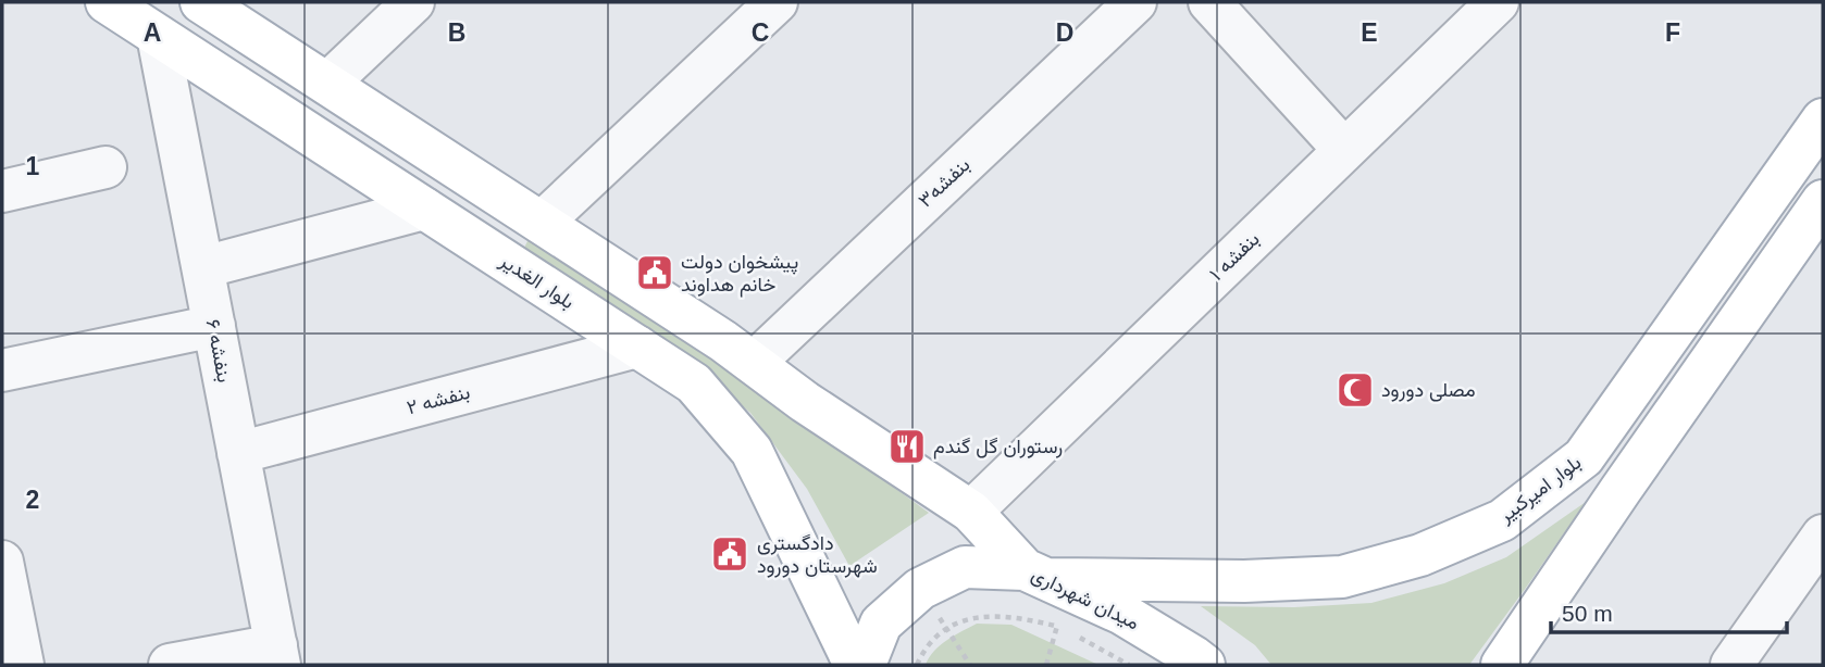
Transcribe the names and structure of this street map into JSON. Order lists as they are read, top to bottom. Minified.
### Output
{"streets":{"main road":["بلوار الغدیر","بلوار امیرکبیر","میدان شهرداری"],"street":["بنفشه۳","بنفشه ۱","بنفشه ۶","بنفشه ۲"]},"crossings":[["بلوار الغدیر","بنفشه ۶"],["بلوار الغدیر","بنفشه ۲"],["بنفشه ۶","بنفشه ۲"],["بلوار امیرکبیر","میدان شهرداری"]],"places":{"public building":["پیشخوان دولت خانم هداوند","دادگستری شهرستان دورود"],"mosque":["مصلی دورود"],"restaurant":["رستوران گل گندم"]},"scale_bar":"50 m","grid":{"columns":["A","B","C","D","E","F"],"rows":["1","2"]}}
